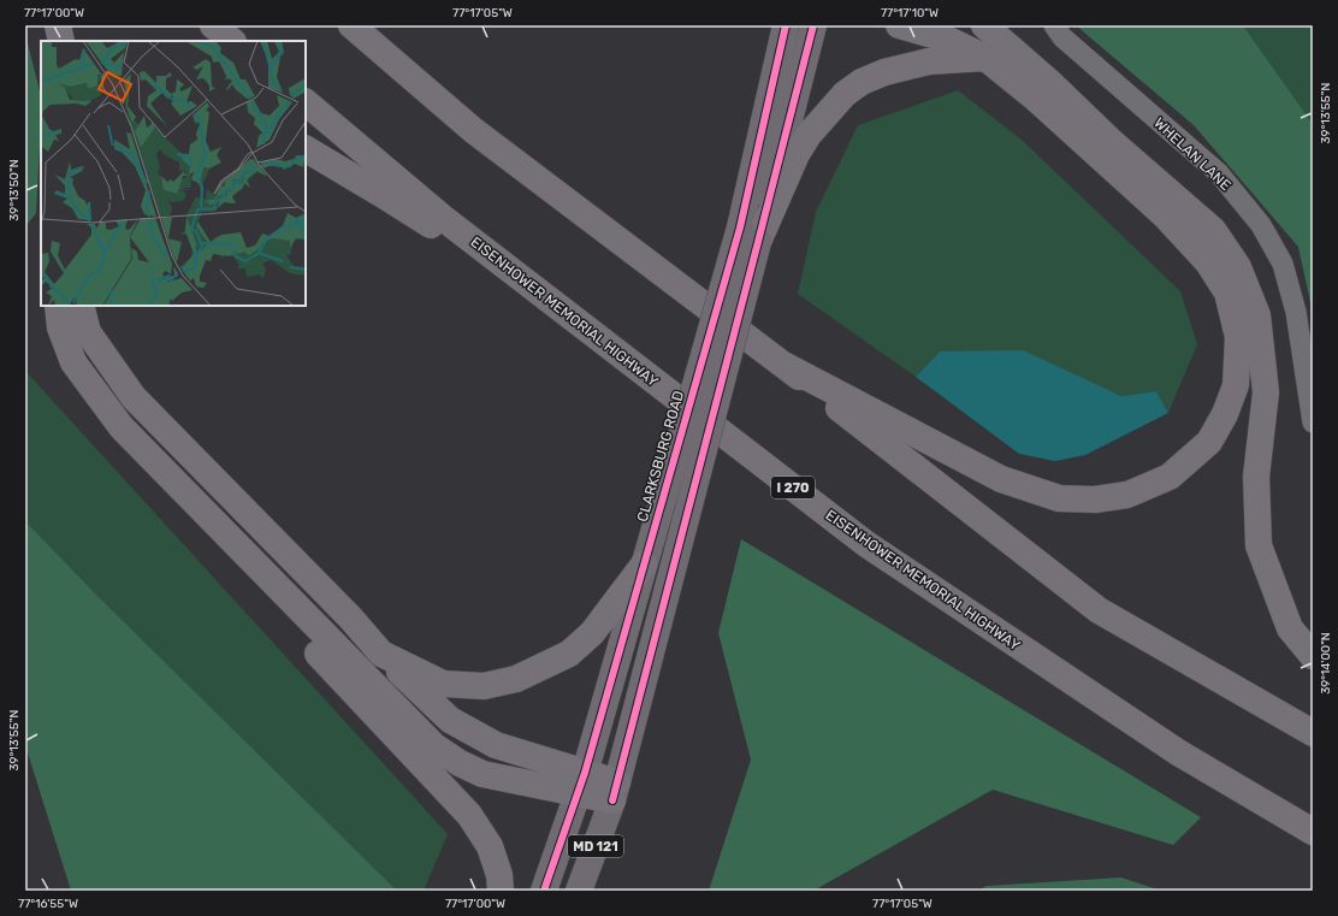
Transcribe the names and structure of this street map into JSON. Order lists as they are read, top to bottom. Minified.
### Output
{"streets":{"highway":["EISENHOWER MEMORIAL HIGHWAY","I 270"],"main road":["CLARKSBURG ROAD","MD 121"],"street":["WHELAN LANE"]},"coordinates":["77°17'00\"W","77°17'05\"W","77°17'10\"W","39°13'55\"N","39°13'50\"N","39°14'00\"N","77°16'55\"W"]}
